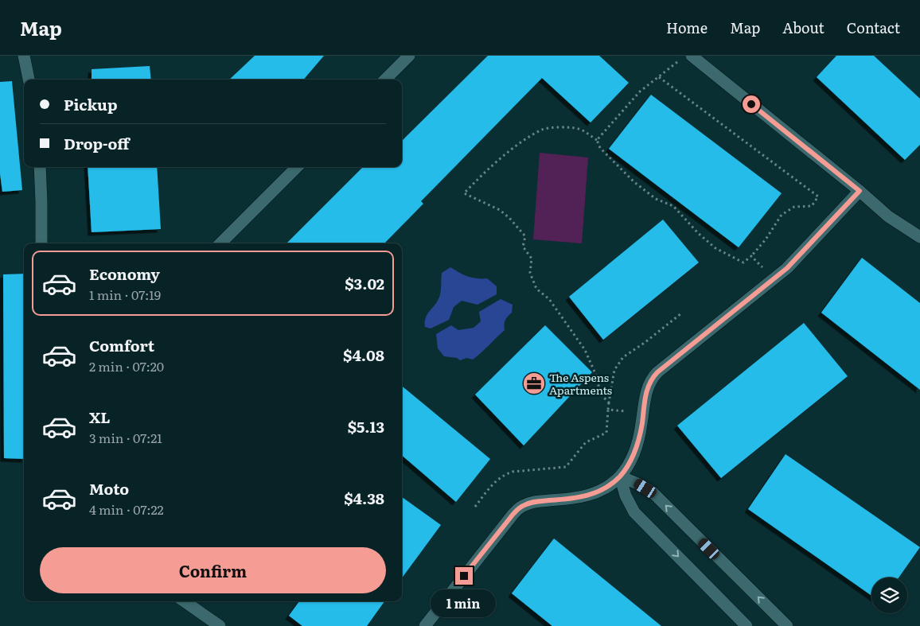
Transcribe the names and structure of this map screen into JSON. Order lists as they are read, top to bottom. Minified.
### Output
{"places":{"office":["The Aspens Apartments"]},"page":{"header":"Map","nav":["Home","Map","About","Contact"],"banner":["Pickup","Drop-off"],"list":[{"name":"Economy","note":"1 min · 07:19","value":"$3.02"},{"name":"Comfort","note":"2 min · 07:20","value":"$4.08"},{"name":"XL","note":"3 min · 07:21","value":"$5.13"},{"name":"Moto","note":"4 min · 07:22","value":"$4.38"}],"buttons":"Confirm","bubble":"1 min"}}
